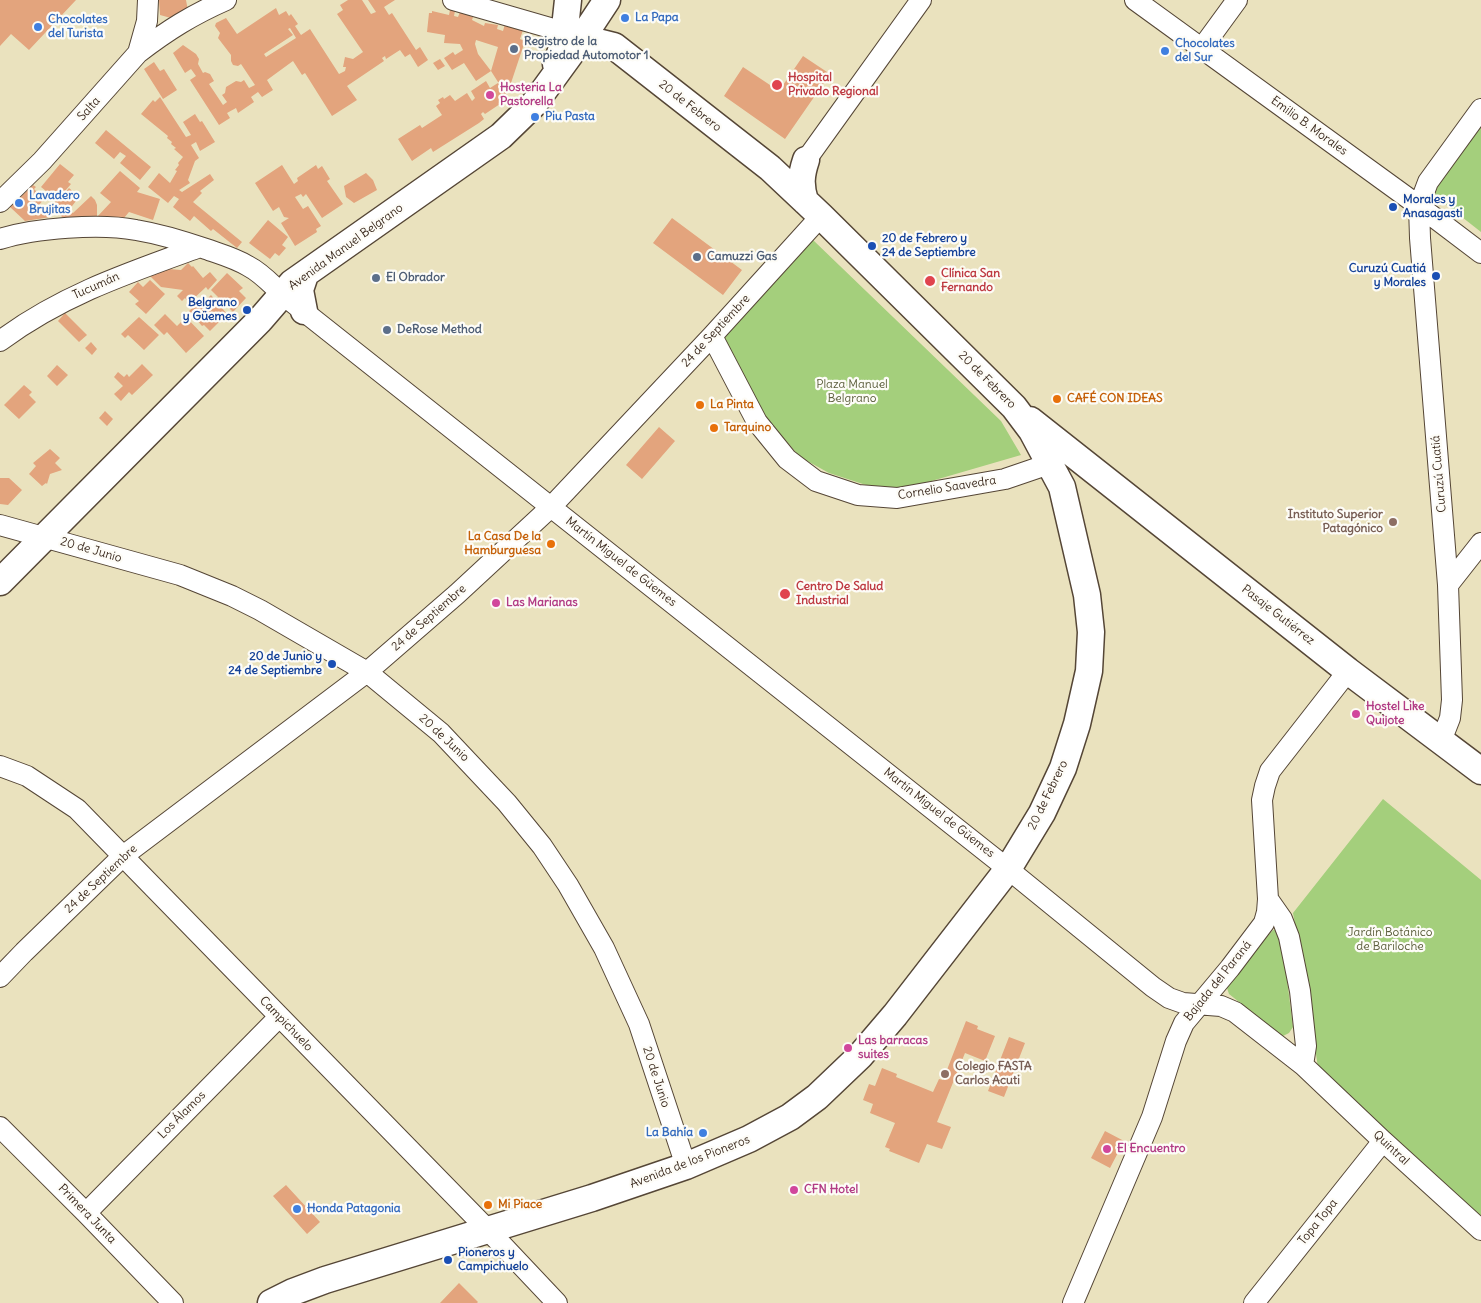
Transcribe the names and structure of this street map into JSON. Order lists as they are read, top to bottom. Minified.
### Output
{"streets":{"main road":["20 de Febrero","Avenida Manuel Belgrano","Pasaje Gutiérrez","Avenida de los Pioneros"],"street":["Salta","Emilio B. Morales","Tucumán","24 de Septiembre","Curuzú Cuatiá","Cornelio Saavedra","20 de Junio","Martín Miguel de Güemes","Bajada del Paraná","Campichuelo","Los Álamos","Quintral","Primera Junta","Topa Topa"]},"crossings":[["20 de Febrero","Avenida Manuel Belgrano"],["20 de Febrero","24 de Septiembre"],["20 de Febrero","Cornelio Saavedra"],["20 de Febrero","Martín Miguel de Güemes"],["20 de Febrero","Pasaje Gutiérrez"],["20 de Febrero","Avenida de los Pioneros"],["Emilio B. Morales","Curuzú Cuatiá"],["Avenida Manuel Belgrano","20 de Junio"],["Avenida Manuel Belgrano","Martín Miguel de Güemes"],["Tucumán","Martín Miguel de Güemes"],["24 de Septiembre","Cornelio Saavedra"],["24 de Septiembre","20 de Junio"],["24 de Septiembre","Martín Miguel de Güemes"],["24 de Septiembre","Campichuelo"],["Curuzú Cuatiá","Pasaje Gutiérrez"],["20 de Junio","Avenida de los Pioneros"],["Martín Miguel de Güemes","Bajada del Paraná"],["Martín Miguel de Güemes","Quintral"],["Martín Miguel de Güemes","Avenida de los Pioneros"],["Pasaje Gutiérrez","Bajada del Paraná"],["Bajada del Paraná","Quintral"],["Campichuelo","Los Álamos"],["Campichuelo","Avenida de los Pioneros"],["Los Álamos","Primera Junta"],["Quintral","Topa Topa"]],"parks":["Plaza Manuel Belgrano","Jardín Botánico de Bariloche"],"places":["La Papa","Chocolates del Turista","Registro de la Propiedad Automotor 1","Chocolates del Sur","Hospital Privado Regional","Hosteria La Pastorella","Piu Pasta","Lavadero Brujitas","Morales y Anasagasti","20 de Febrero y 24 de Septiembre","Camuzzi Gas","Curuzú Cuatiá y Morales","El Obrador","Clínica San Fernando","Belgrano y Güemes","DeRose Method","CAFÉ CON IDEAS","La Pinta","Tarquino","Instituto Superior Patagónico","La Casa De la Hamburguesa","Centro De Salud Industrial","Las Marianas","20 de Junio y 24 de Septiembre","Hostel Like Quijote","Las barracas suites","Colegio FASTA Carlos Acuti","La Bahía","El Encuentro","CFN Hotel","Mi Piace","Honda Patagonia","Pioneros y Campichuelo"]}
